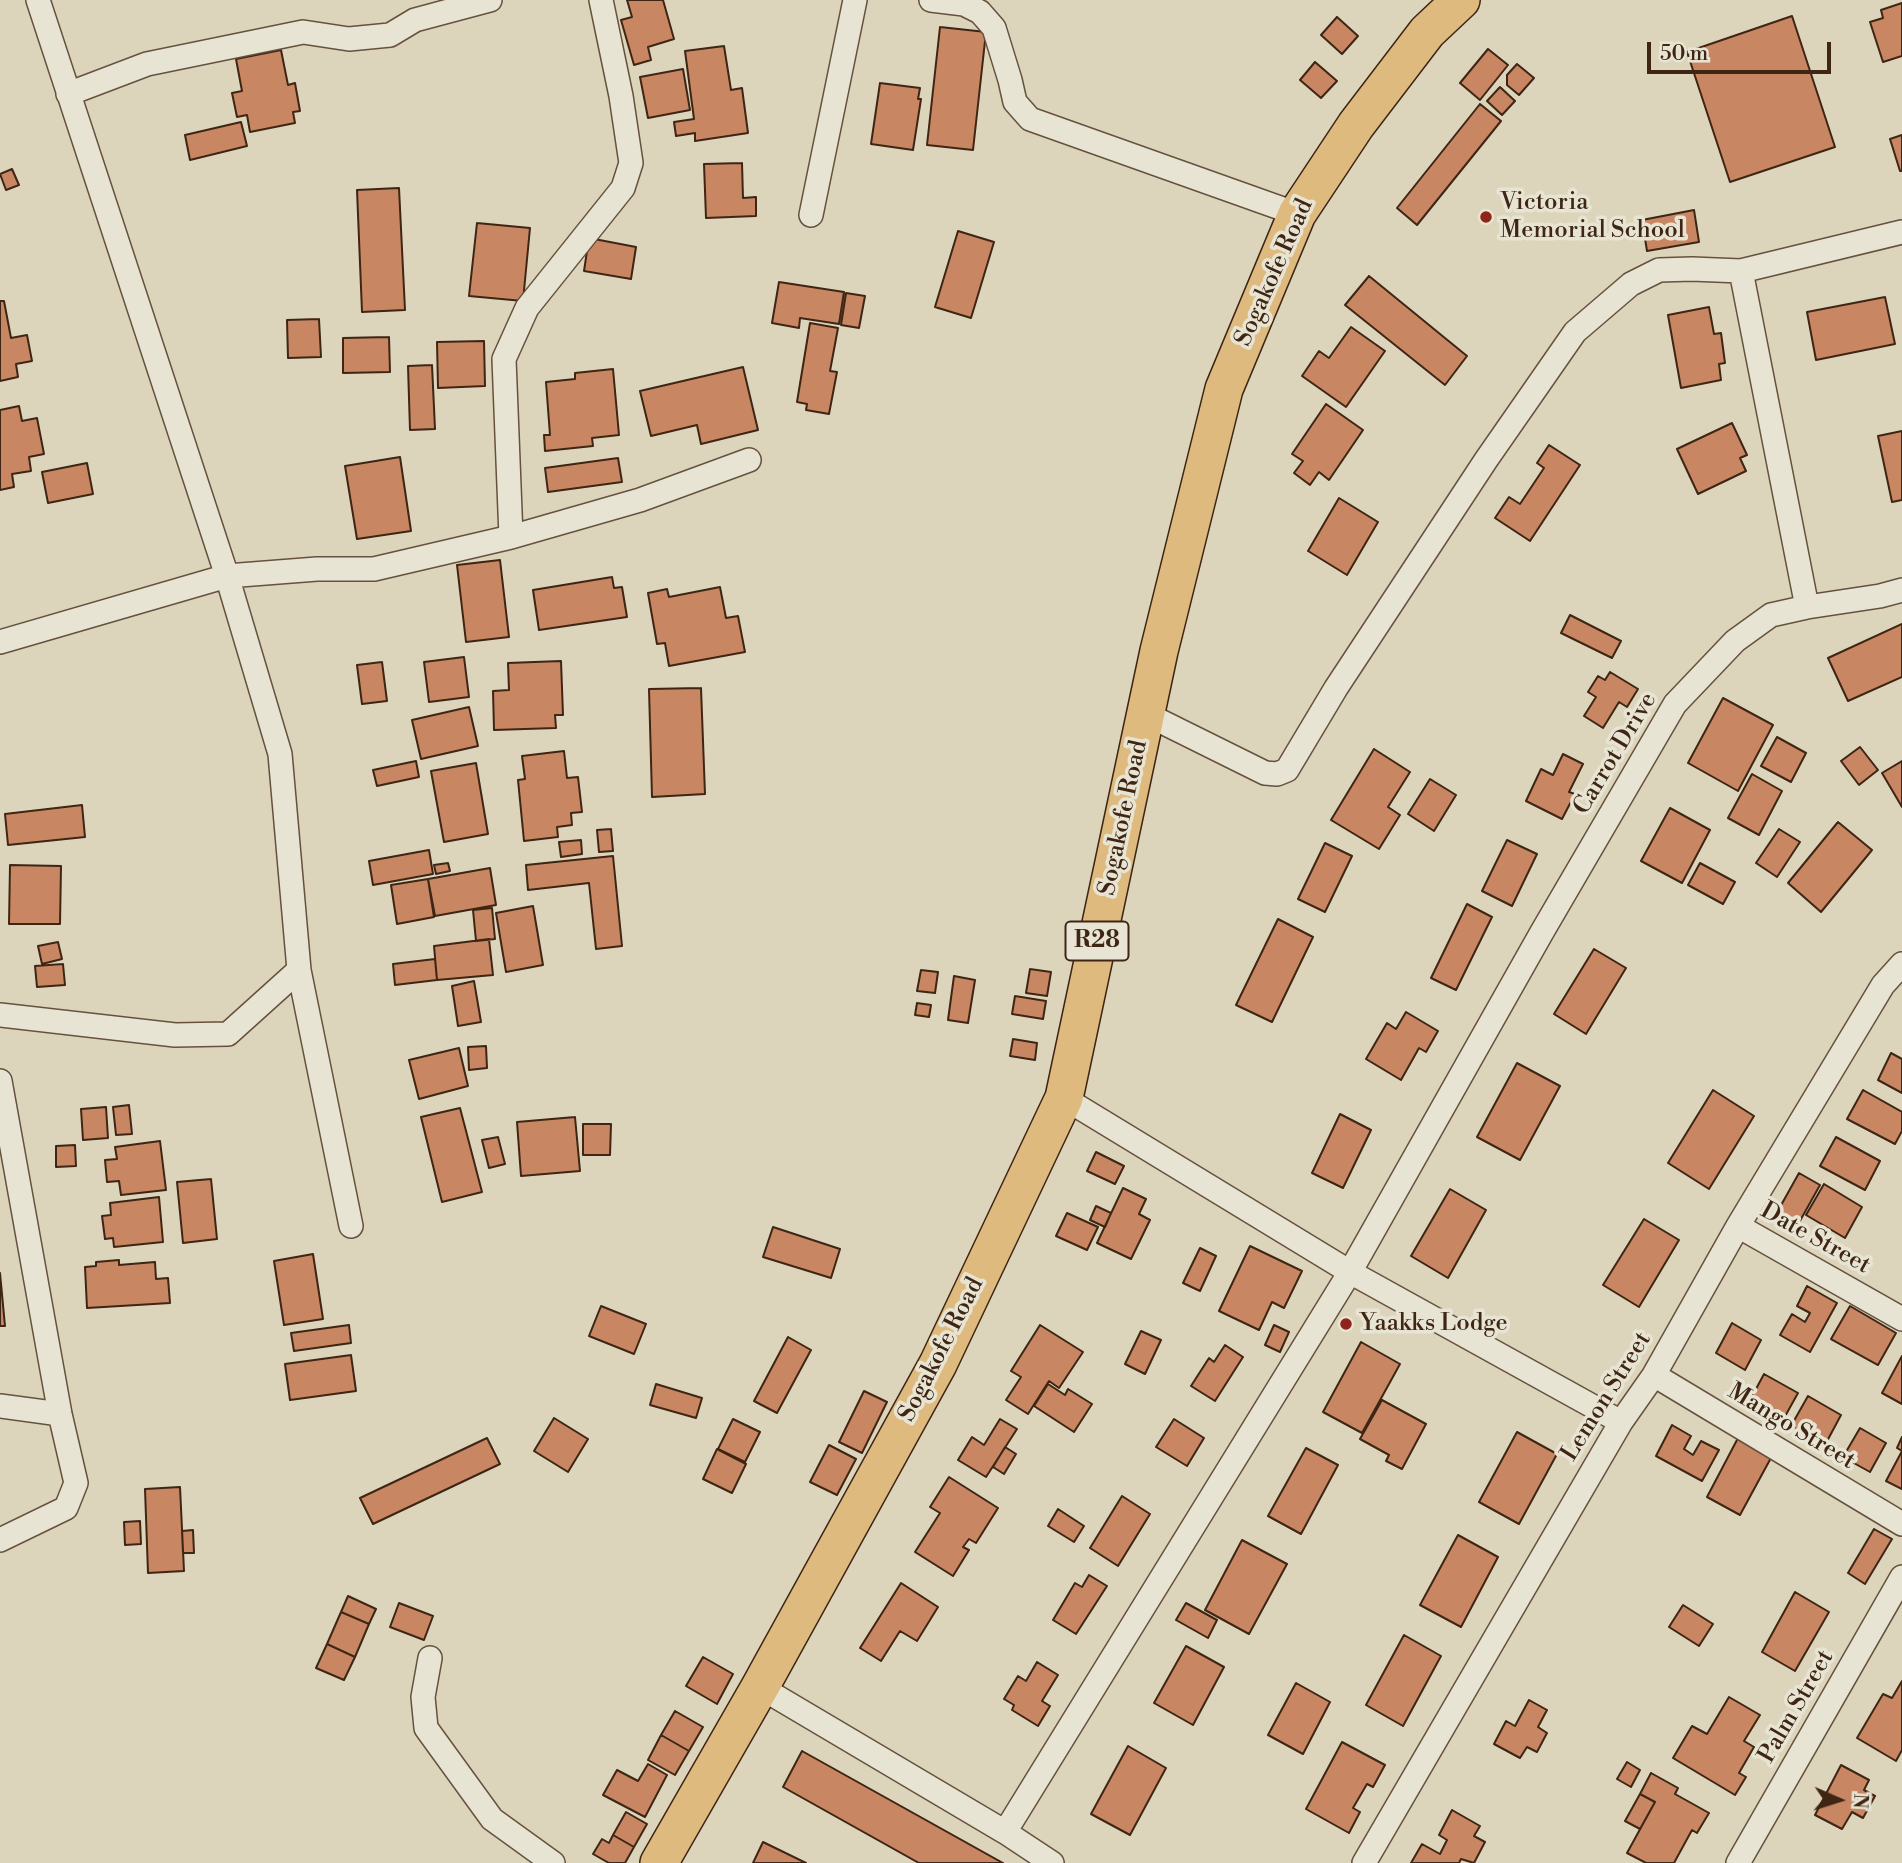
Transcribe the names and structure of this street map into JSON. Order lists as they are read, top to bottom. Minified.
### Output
{"streets":{"main road":["Sogakofe Road","R28"],"street":["Carrot Drive","Date Street","Lemon Street","Mango Street","Palm Street"]},"crossings":[["Date Street","Lemon Street"],["Lemon Street","Mango Street"]],"places":["Victoria Memorial School","Yaakks Lodge"],"scale_bar":"50 m","north":"right"}
